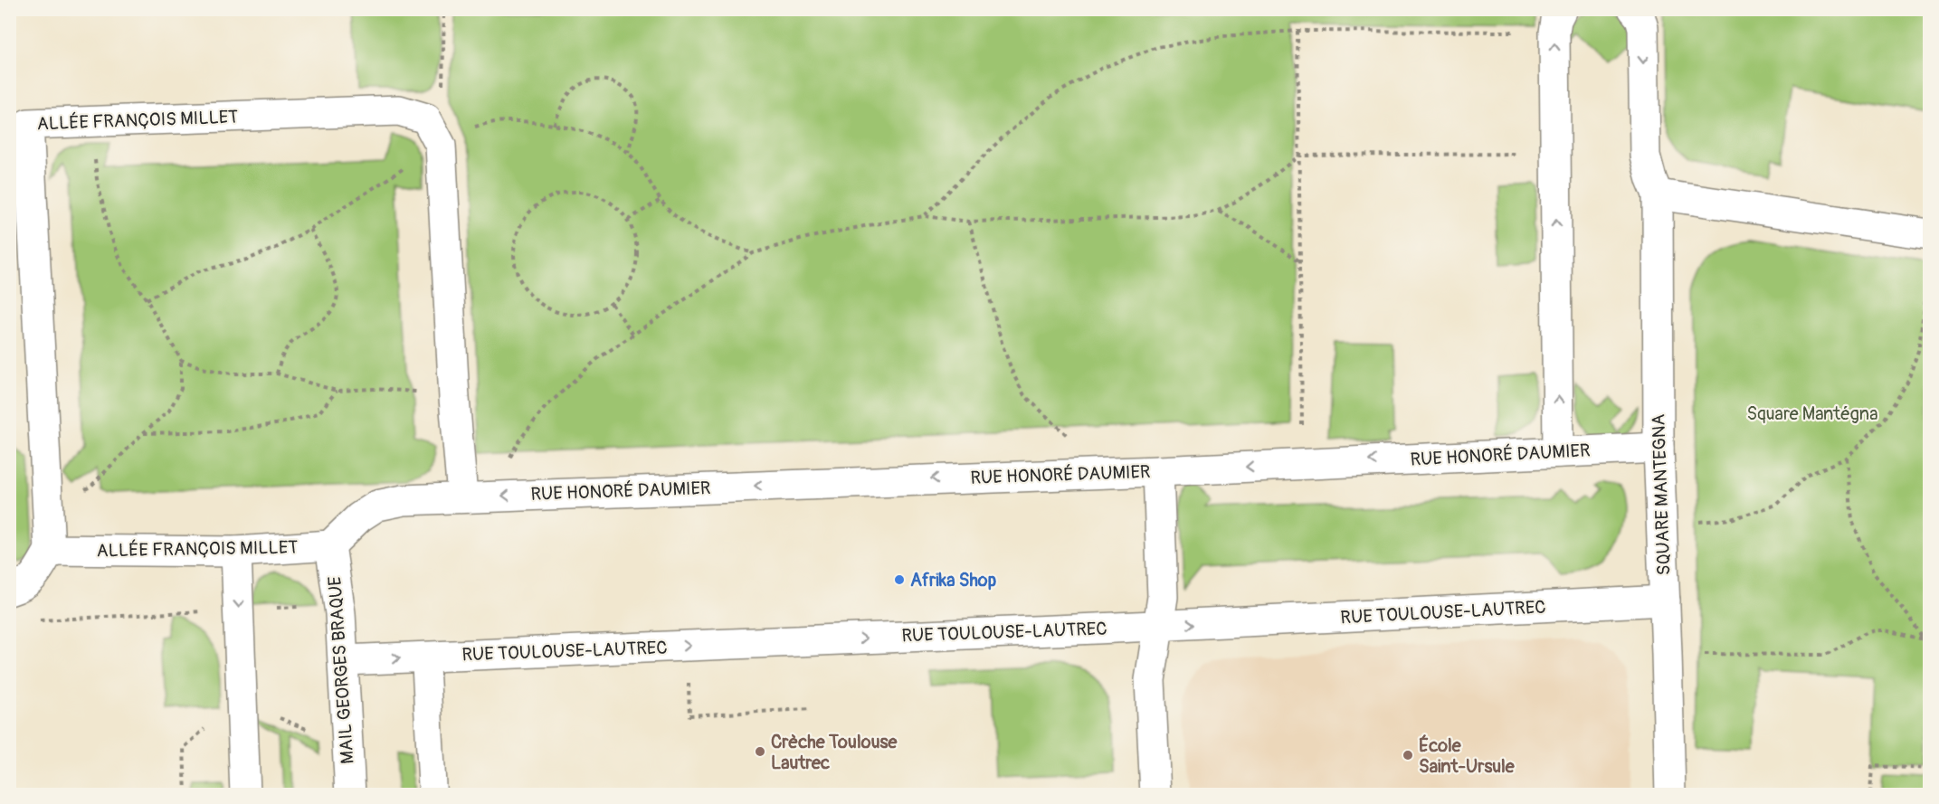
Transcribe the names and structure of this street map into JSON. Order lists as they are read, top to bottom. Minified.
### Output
{"streets":{"street":["ALLÉE FRANÇOIS MILLET","RUE HONORÉ DAUMIER","SQUARE MANTEGNA","RUE TOULOUSE-LAUTREC","MAIL GEORGES BRAQUE"]},"crossings":[["ALLÉE FRANÇOIS MILLET","MAIL GEORGES BRAQUE"],["RUE HONORÉ DAUMIER","SQUARE MANTEGNA"],["SQUARE MANTEGNA","RUE TOULOUSE-LAUTREC"],["RUE TOULOUSE-LAUTREC","MAIL GEORGES BRAQUE"]],"one_way":["RUE HONORÉ DAUMIER","RUE TOULOUSE-LAUTREC"],"parks":["Square Mantégna"],"places":["Afrika Shop","Crèche Toulouse Lautrec","École Saint-Ursule"]}
